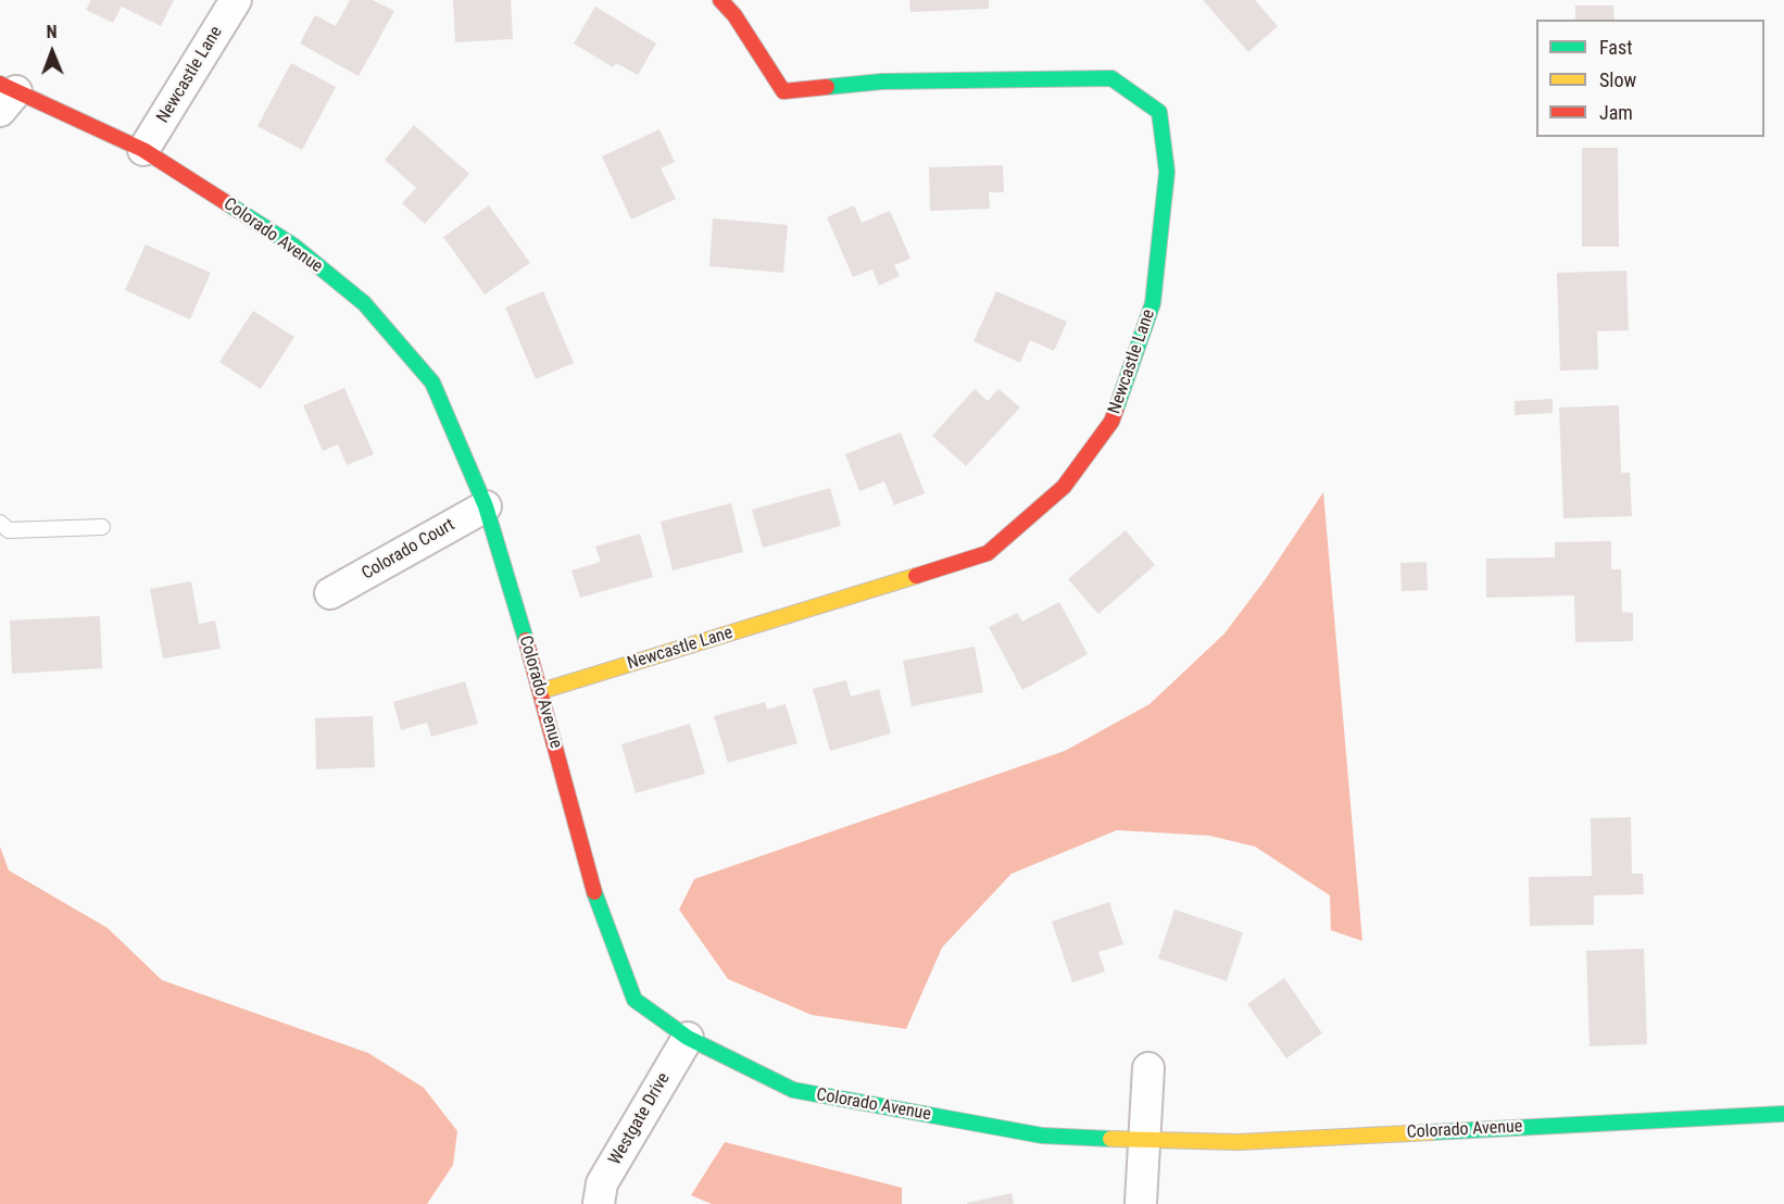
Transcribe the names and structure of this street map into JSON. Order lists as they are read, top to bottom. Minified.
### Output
{"streets":{"street":["Newcastle Lane","Colorado Avenue","Colorado Court","Westgate Drive"]},"crossings":[["Newcastle Lane","Colorado Avenue"],["Colorado Avenue","Colorado Court"],["Colorado Avenue","Westgate Drive"]],"legend":["Fast","Slow","Jam"],"north":"top"}
